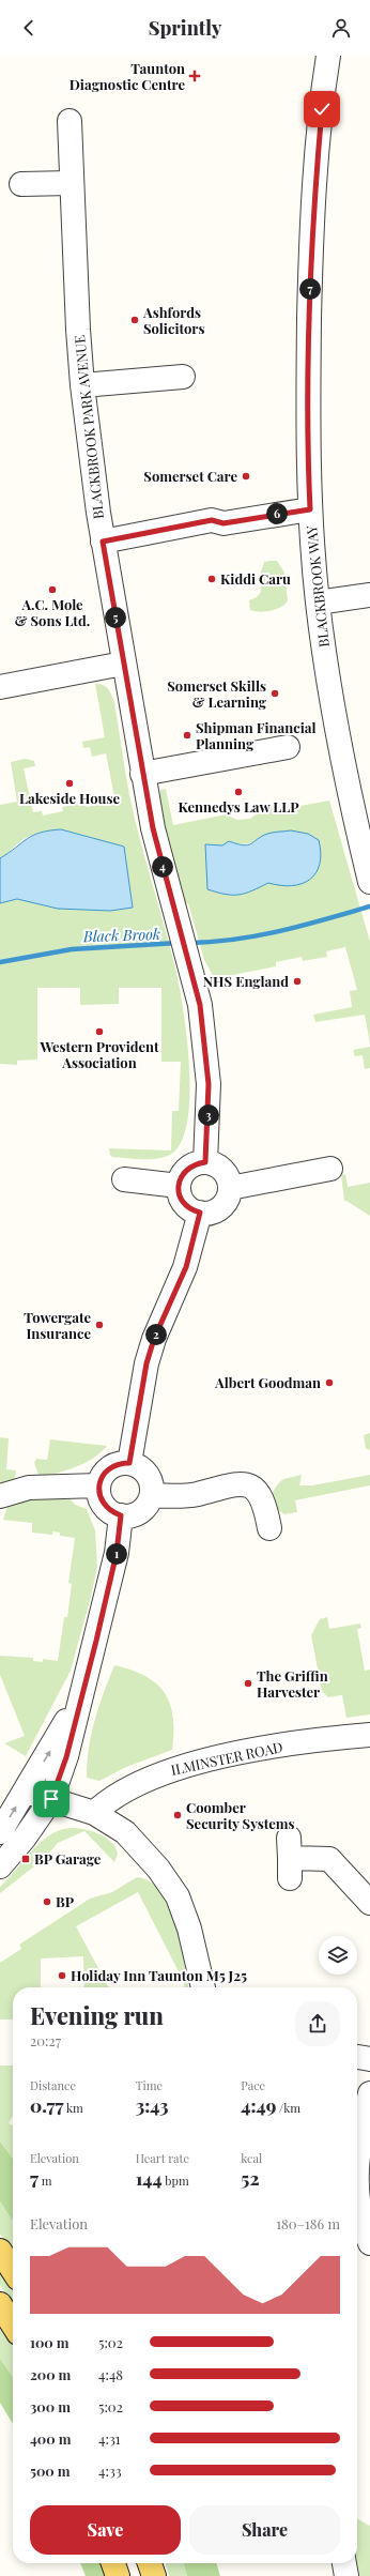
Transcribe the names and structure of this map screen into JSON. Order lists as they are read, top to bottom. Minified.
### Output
{"streets":{"street":["BLACKBROOK PARK AVENUE","BLACKBROOK WAY","ILMINSTER ROAD"]},"water":["Black Brook"],"places":{"health":["Taunton Diagnostic Centre"],"other":["Ashfords Solicitors","Somerset Care","Kiddi Caru","A.C. Mole & Sons Ltd.","Somerset Skills & Learning","Shipman Financial Planning","Lakeside House","Kennedys Law LLP","NHS England","Western Provident Association","Towergate Insurance","Albert Goodman","The Griffin Harvester","Coomber Security Systems","BP","Holiday Inn Taunton M5 J25"],"transit":["BP Garage"]},"page":{"header":"Sprintly","pins":["7","6","5","4","3","2","1"],"heading":["Evening run","20:27"],"stats":[["Distance","0.77 km"],["Time","3:43"],["Pace","4:49 /km"],["Elevation","7 m"],["Heart rate","144 bpm"],["kcal","52"]],"chart":["Elevation","180–186 m"],"list":[{"name":"100 m","note":"5:02"},{"name":"200 m","note":"4:48"},{"name":"300 m","note":"5:02"},{"name":"400 m","note":"4:31"},{"name":"500 m","note":"4:33"}],"buttons":["Save","Share"]}}
